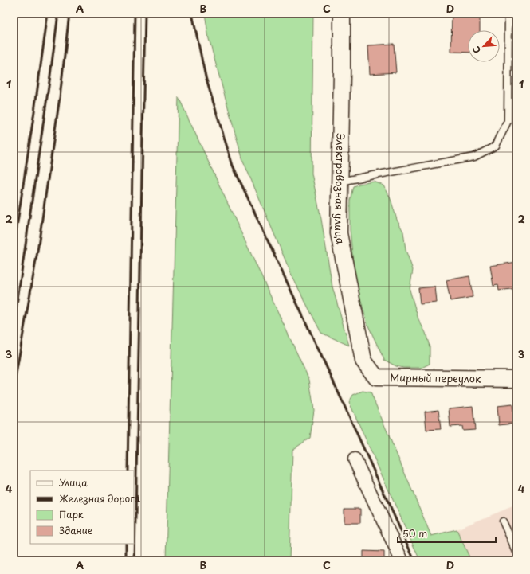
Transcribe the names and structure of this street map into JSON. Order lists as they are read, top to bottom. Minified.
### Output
{"streets":{"street":["Электровозная улица","Мирный переулок"]},"crossings":[["Электровозная улица","Мирный переулок"]],"legend":["Улица","Железная дорога","Парк","Здание"],"scale_bar":"50 m","north":"bottom left","grid":{"columns":["A","B","C","D"],"rows":["1","2","3","4"]}}
